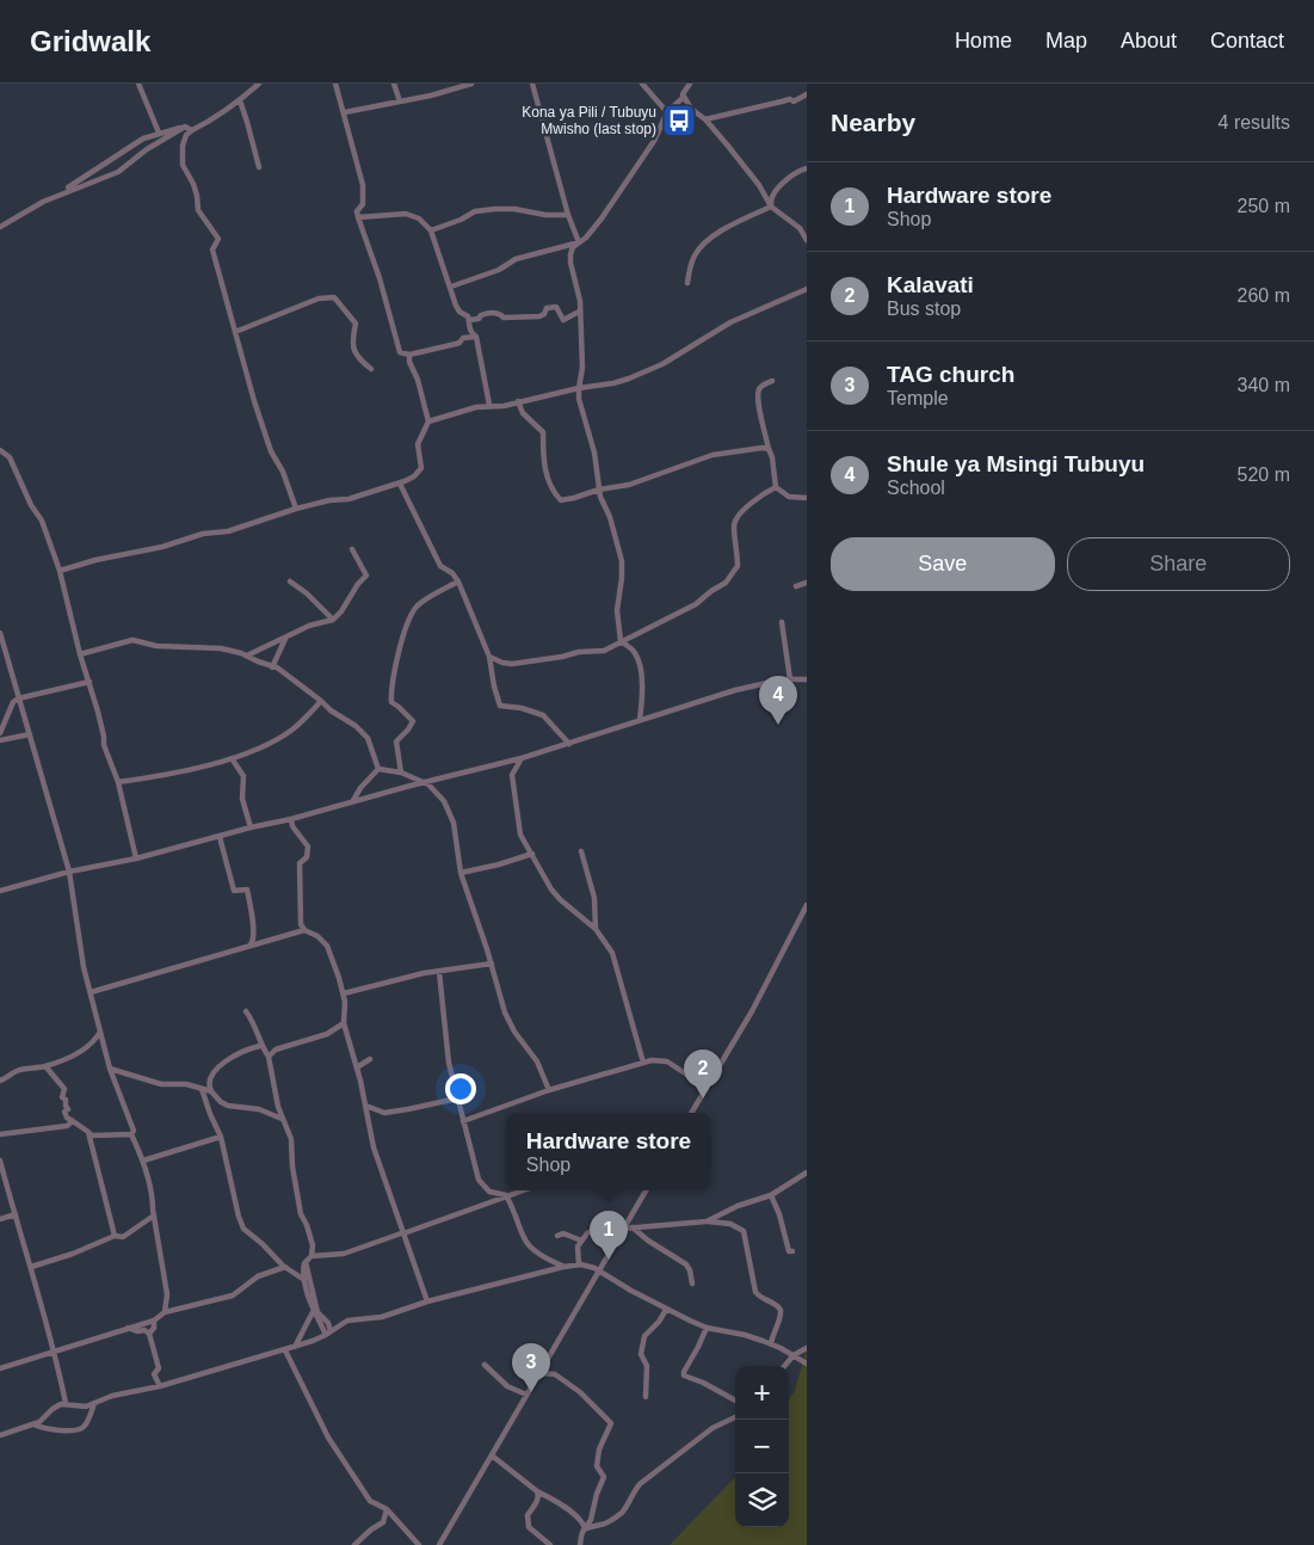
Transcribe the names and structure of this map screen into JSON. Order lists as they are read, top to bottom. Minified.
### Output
{"places":{"bus stop":["Kona ya Pili / Tubuyu Mwisho (last stop)"]},"page":{"header":"Gridwalk","nav":["Home","Map","About","Contact"],"heading":["Nearby","4 results"],"list":[{"mark":"1","name":"Hardware store","note":"Shop","value":"250 m"},{"mark":"2","name":"Kalavati","note":"Bus stop","value":"260 m"},{"mark":"3","name":"TAG church","note":"Temple","value":"340 m"},{"mark":"4","name":"Shule ya Msingi Tubuyu","note":"School","value":"520 m"}],"buttons":["Save","Share"],"pins":["4","2","1","3"],"popup":["Hardware store","Shop"],"map_buttons":["+","−"]}}
